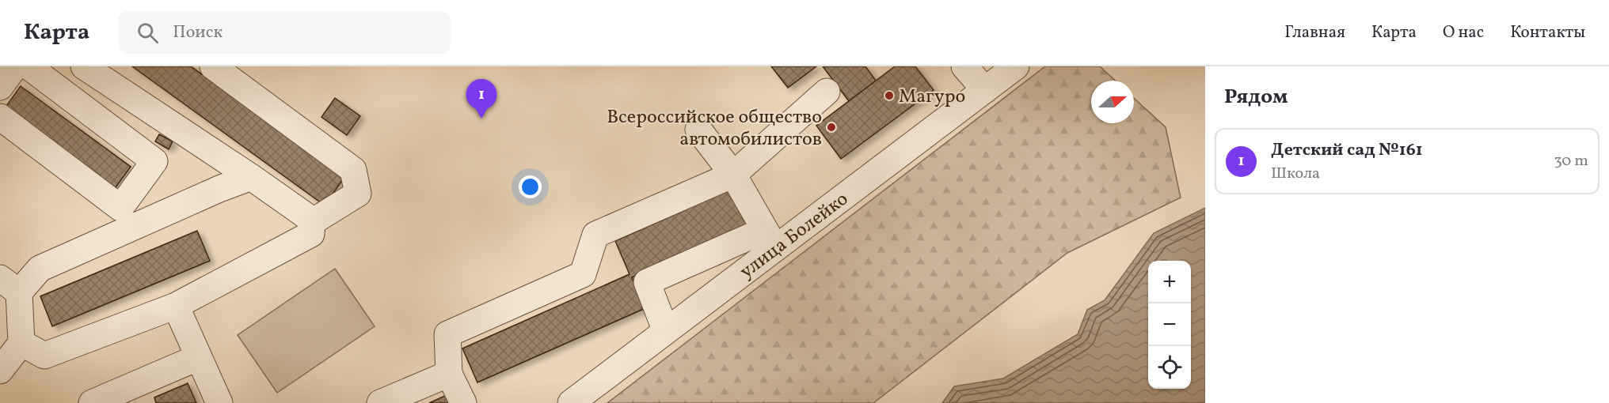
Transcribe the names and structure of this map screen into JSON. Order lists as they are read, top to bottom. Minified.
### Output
{"streets":{"street":["улица Болейко"]},"places":["Магуро","Всероссийское общество автомобилистов"],"north":"right","page":{"header":"Карта","search":"Поиск","nav":["Главная","Карта","О нас","Контакты"],"heading":"Рядом","pins":"1","list":[{"mark":"1","name":"Детский сад №161","note":"Школа","value":"30 m"}],"map_buttons":["+","−"]}}
